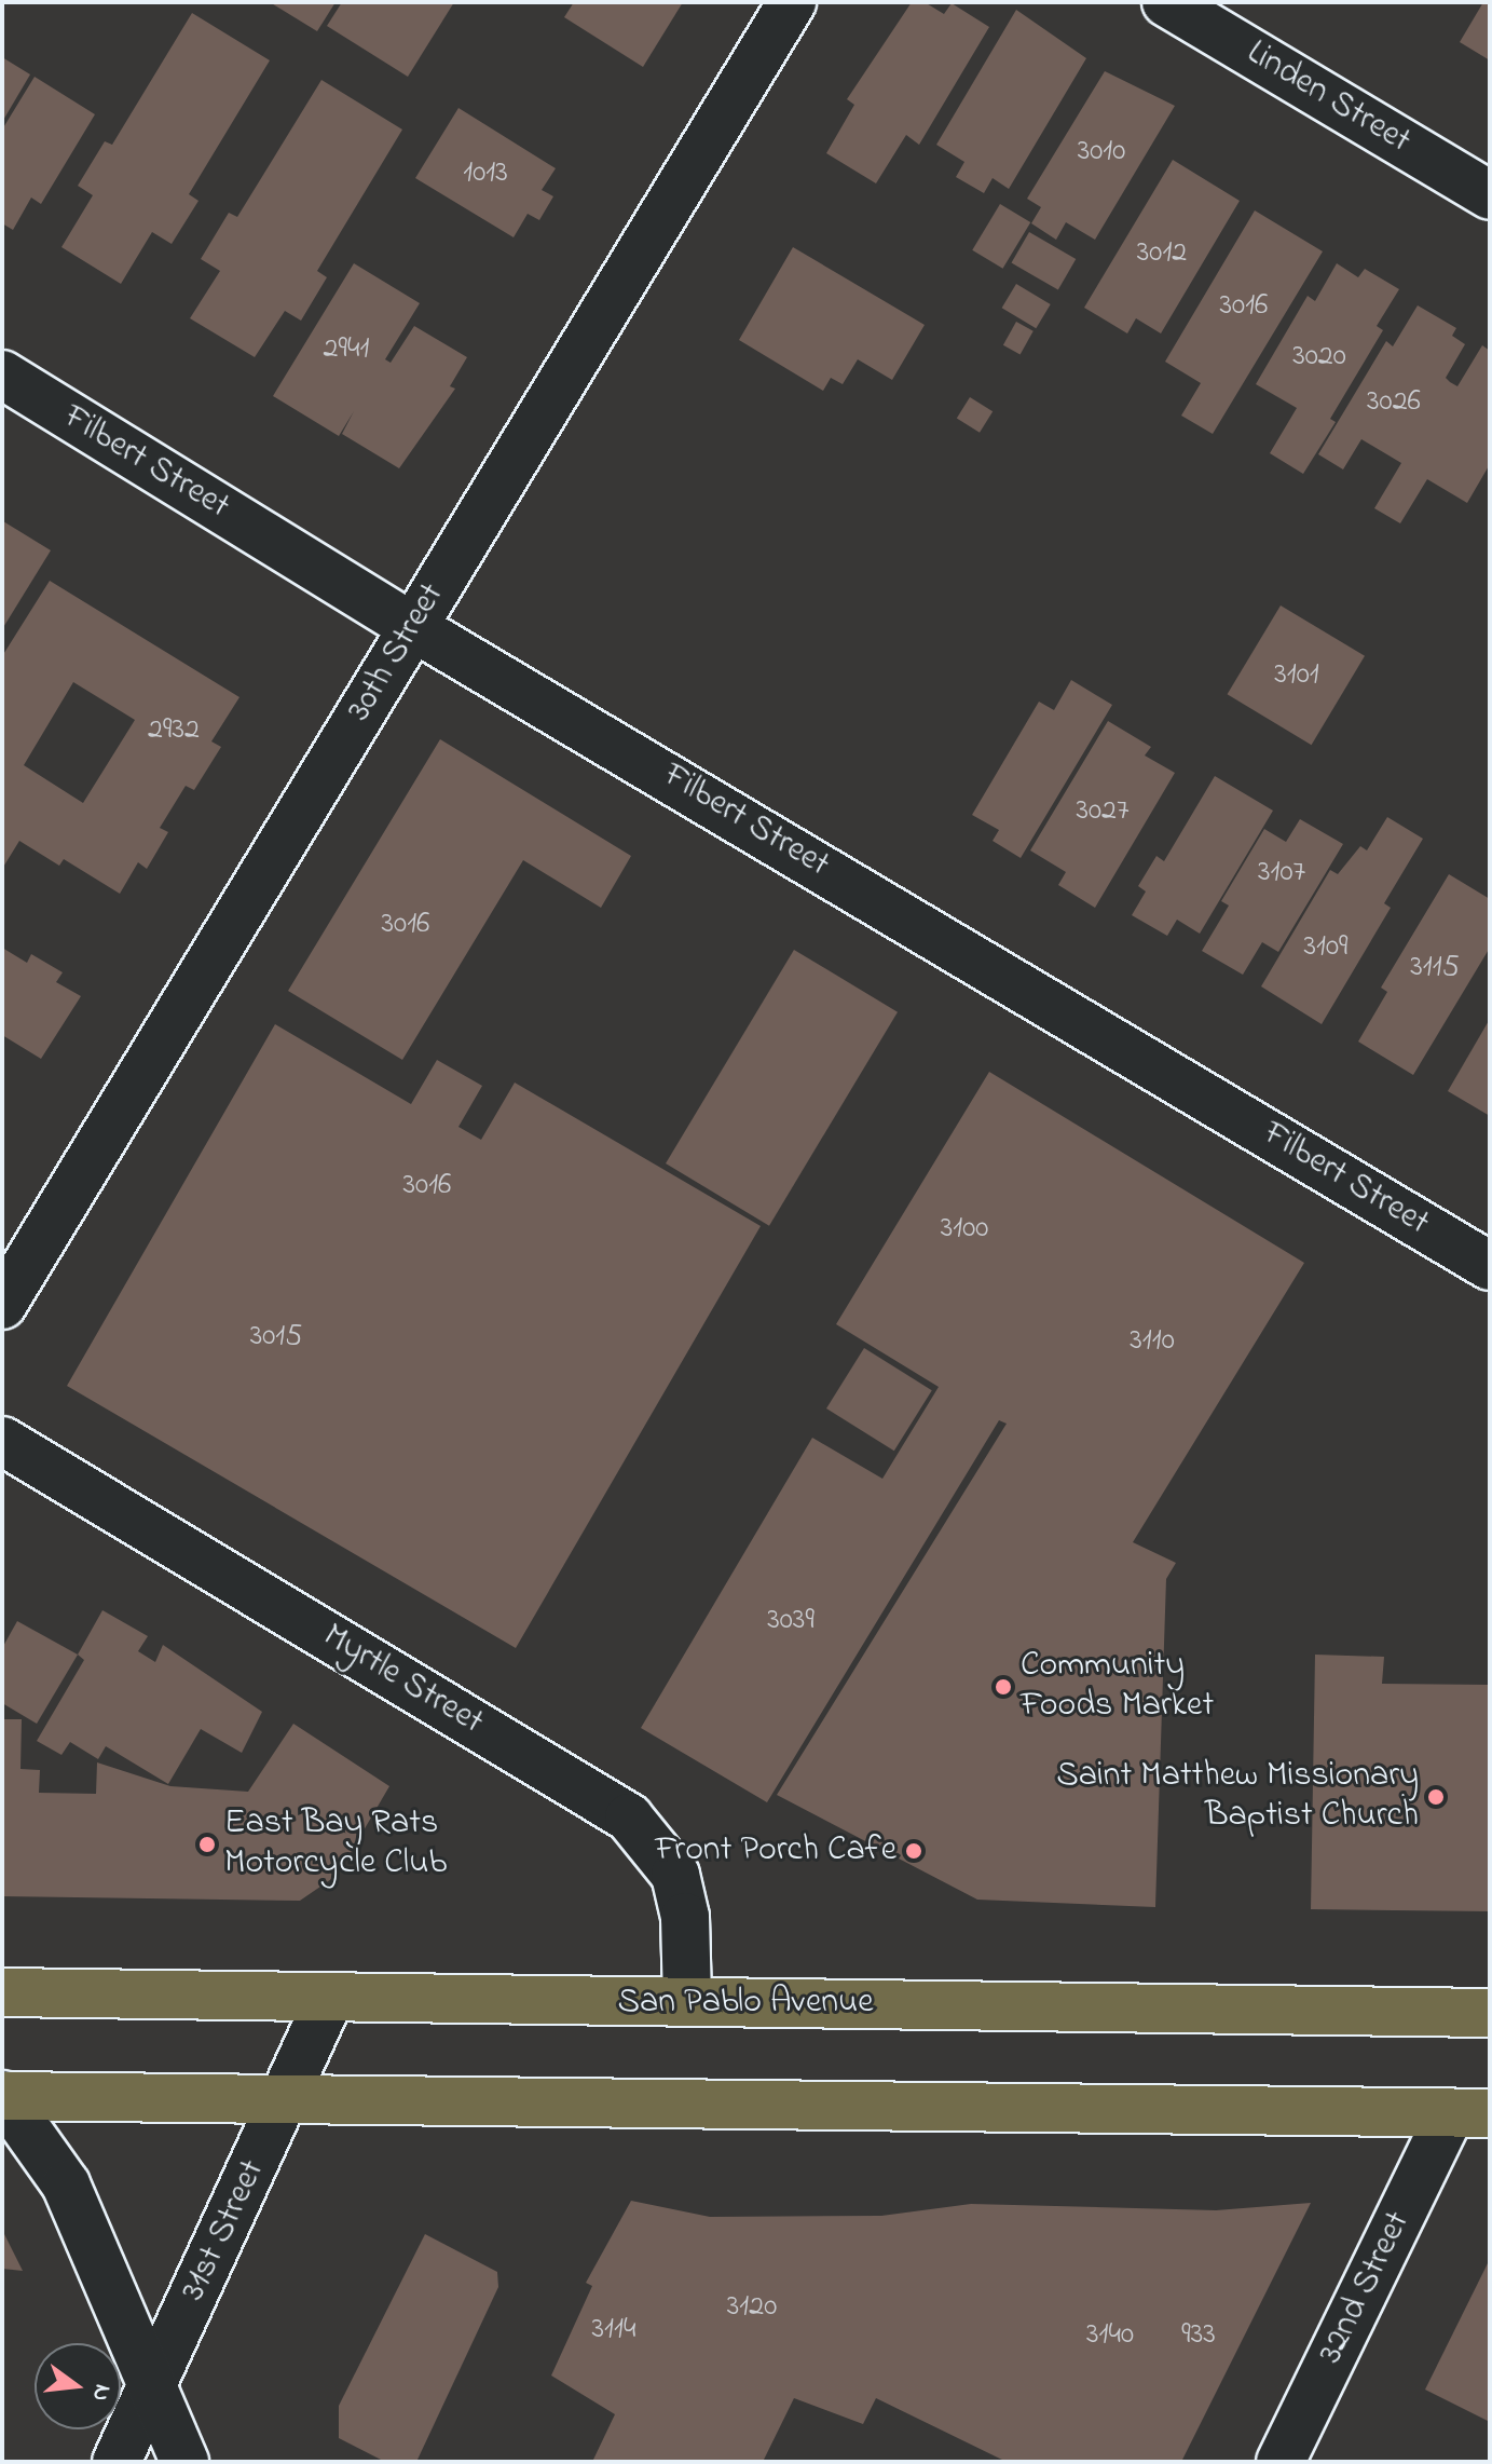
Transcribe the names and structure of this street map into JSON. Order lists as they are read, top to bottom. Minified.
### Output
{"streets":{"main road":["San Pablo Avenue"],"street":["Linden Street","Filbert Street","30th Street","Myrtle Street","31st Street","32nd Street"]},"crossings":[["Filbert Street","30th Street"],["Myrtle Street","San Pablo Avenue"],["San Pablo Avenue","31st Street"]],"places":["Community Foods Market","Saint Matthew Missionary Baptist Church","East Bay Rats Motorcycle Club","Front Porch Cafe"],"house_numbers":["3010","1013","3012","3016","2941","3020","3026","3101","2932","3027","3107","3016","3109","3115","3016","3100","3015","3110","3039","3120","3114","3140","933"],"north":"right"}
